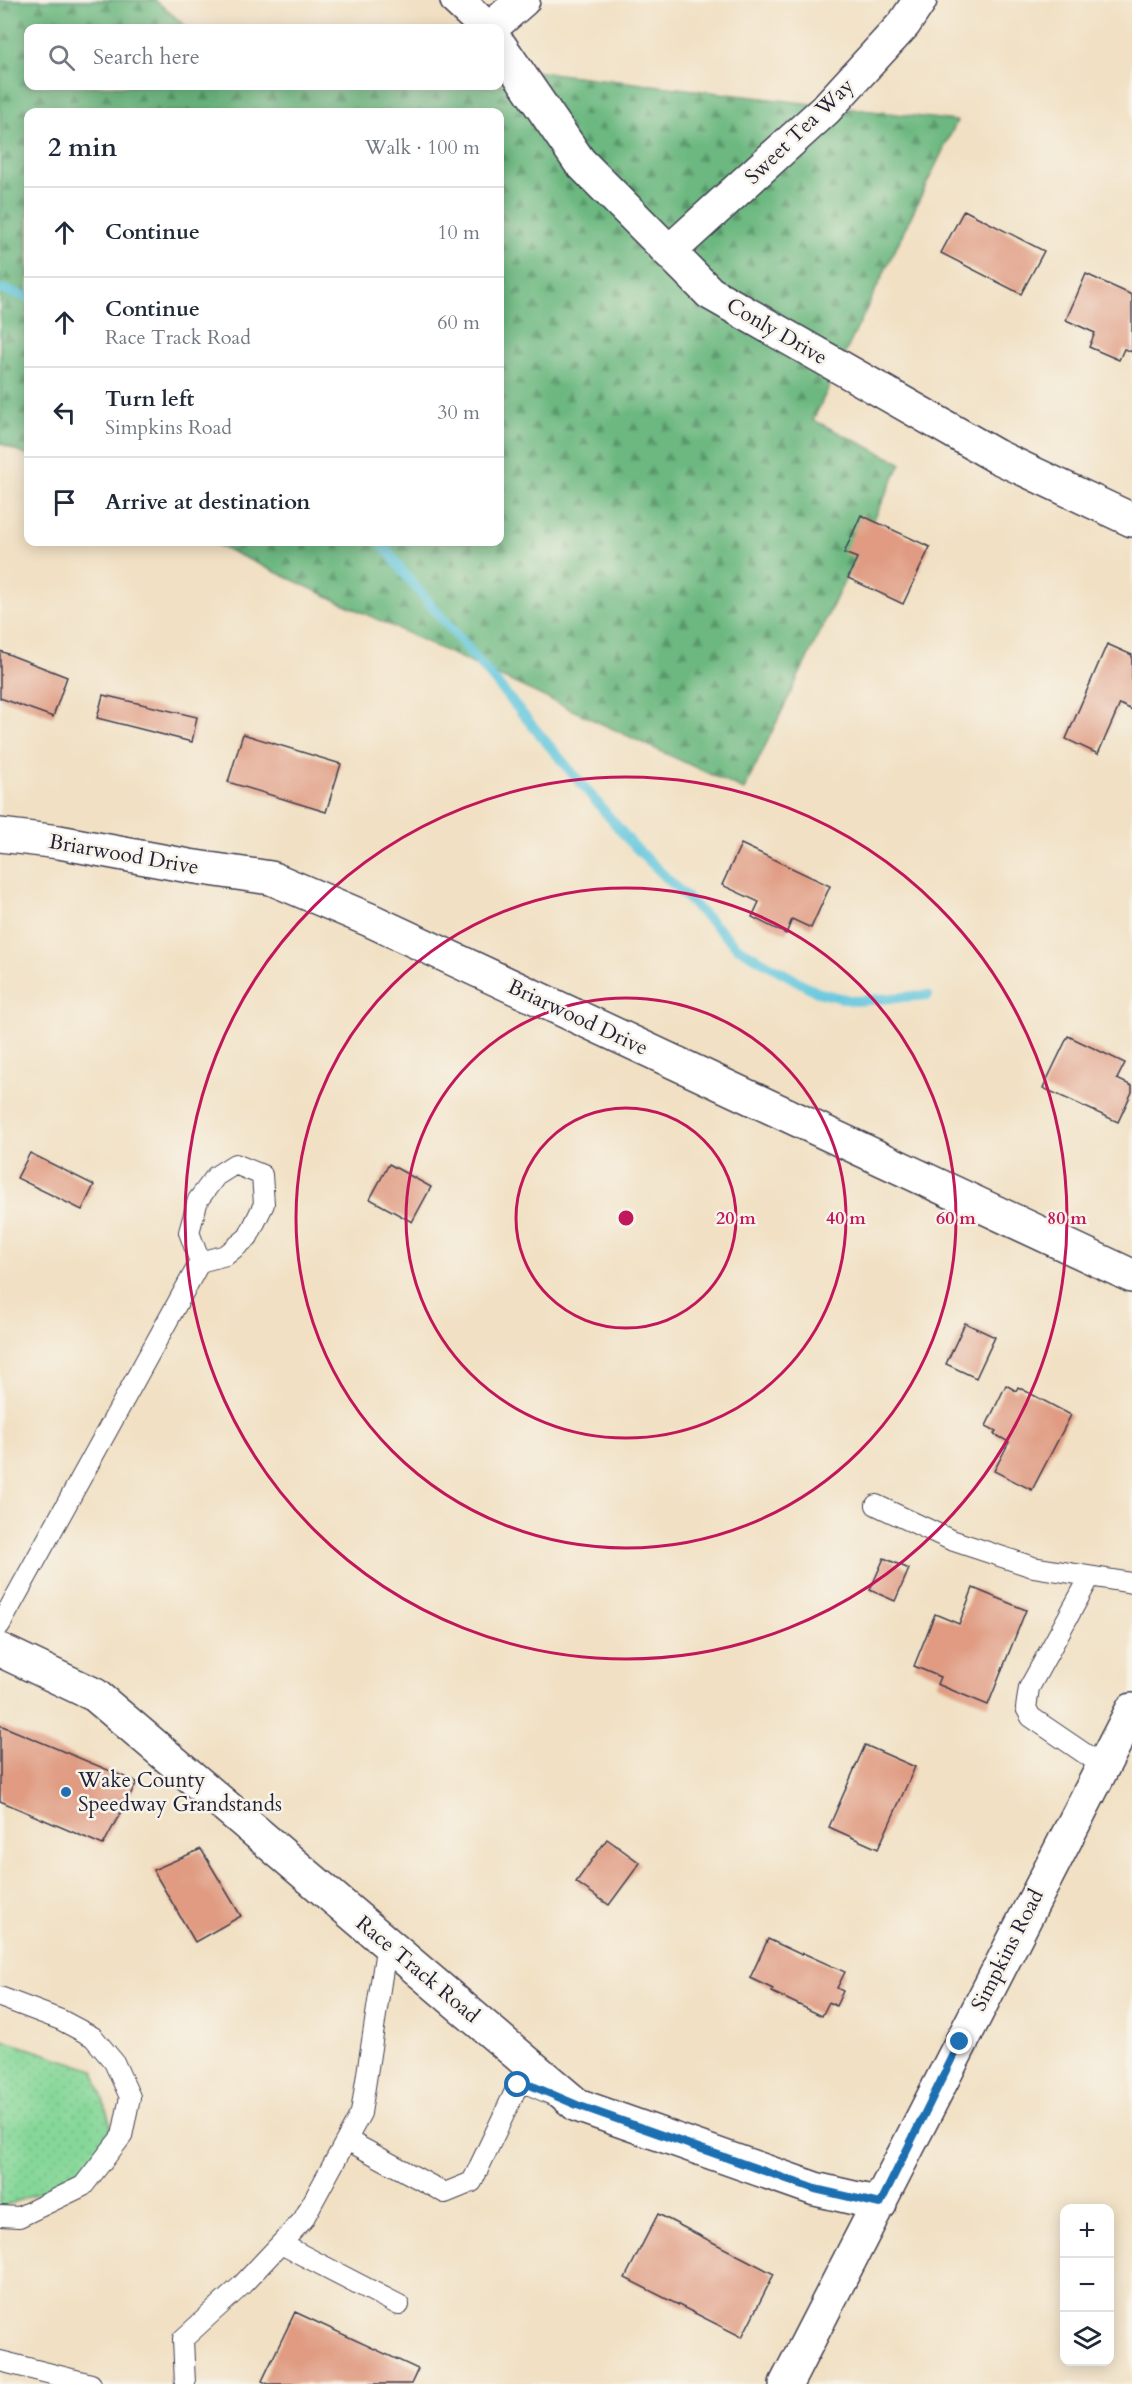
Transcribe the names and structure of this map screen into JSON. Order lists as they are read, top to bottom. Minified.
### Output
{"streets":{"street":["Sweet Tea Way","Conly Drive","Briarwood Drive","Simpkins Road","Race Track Road"]},"crossings":[["Sweet Tea Way","Conly Drive"],["Simpkins Road","Race Track Road"]],"places":["Wake County Speedway Grandstands"],"page":{"search":"Search here","heading":["2 min","Walk · 100 m"],"list":[["Continue","10 m"],["Continue","Race Track Road","60 m"],["Turn left","Simpkins Road","30 m"],"Arrive at destination"],"map_buttons":["+","−"]},"rings":["20 m","40 m","60 m","80 m"]}
